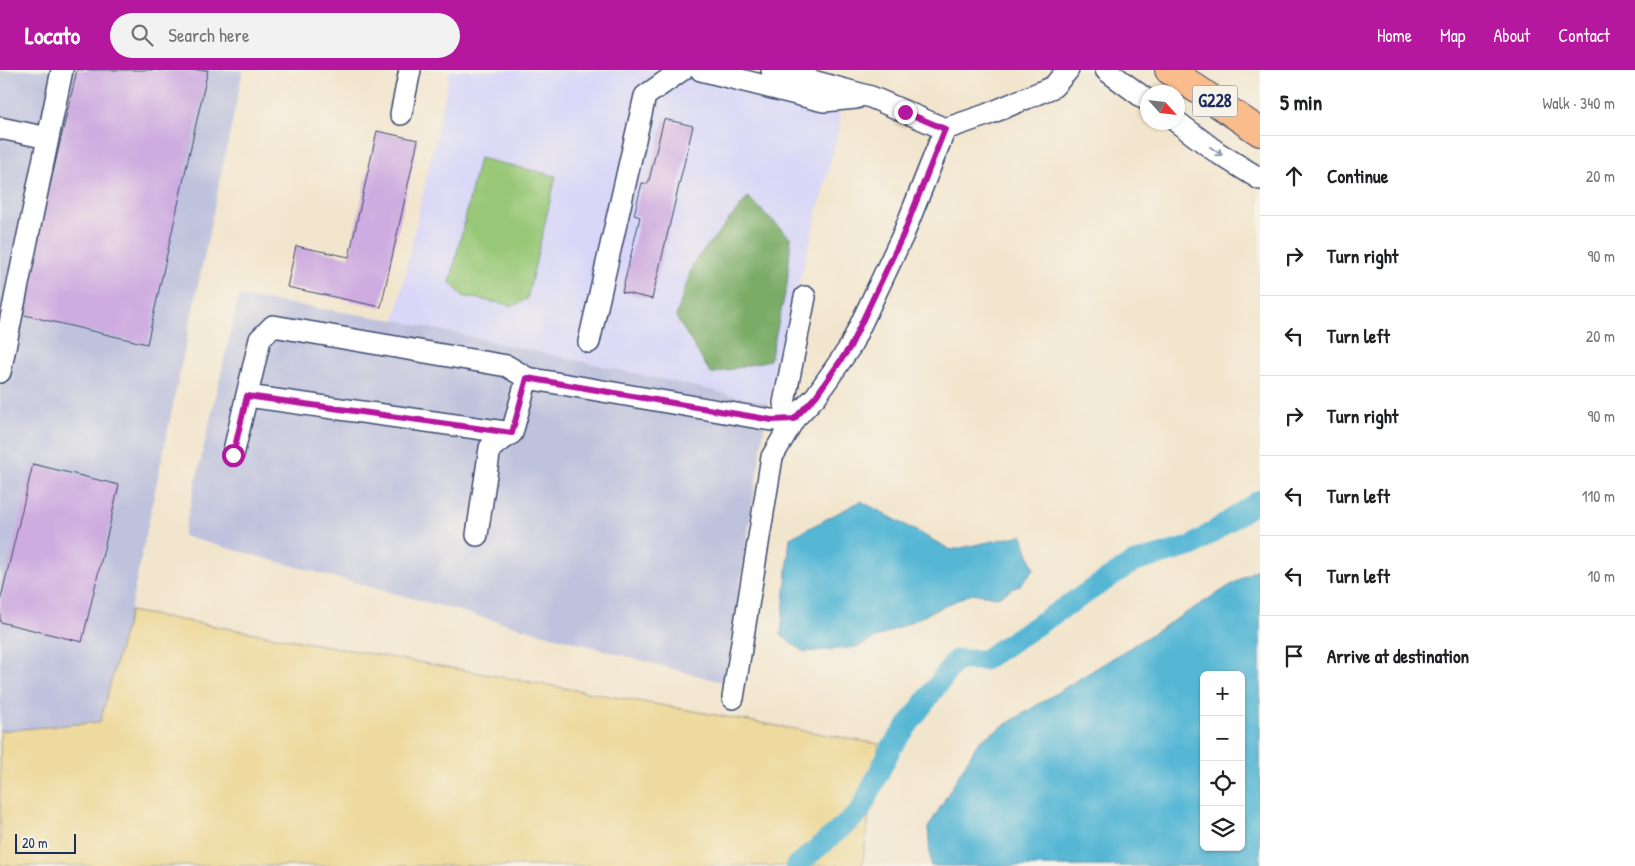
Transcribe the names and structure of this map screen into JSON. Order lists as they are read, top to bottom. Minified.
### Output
{"streets":{"highway":["G228"]},"scale_bar":"20 m","north":"bottom right","page":{"header":"Locato","search":"Search here","nav":["Home","Map","About","Contact"],"heading":["5 min","Walk · 340 m"],"list":[["Continue","20 m"],["Turn right","90 m"],["Turn left","20 m"],["Turn right","90 m"],["Turn left","110 m"],["Turn left","10 m"],"Arrive at destination"],"map_buttons":["+","−"],"scale":"20 m"}}
